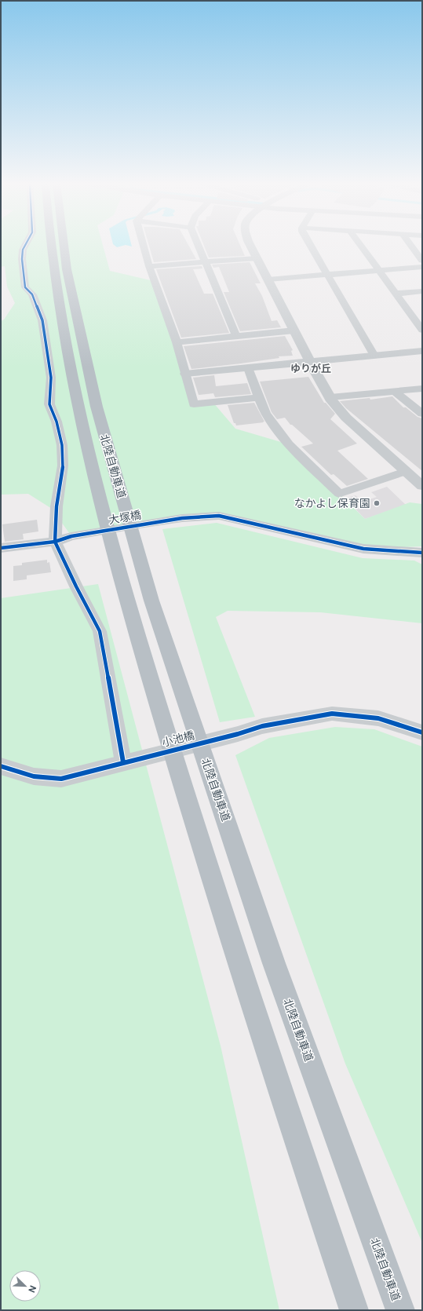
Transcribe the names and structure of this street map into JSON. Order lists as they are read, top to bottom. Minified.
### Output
{"streets":{"highway":["北陸自動車道"],"street":["大塚橋","小池橋"]},"districts":["ゆりが丘"],"places":["なかよし保育園"],"north":"bottom right"}
